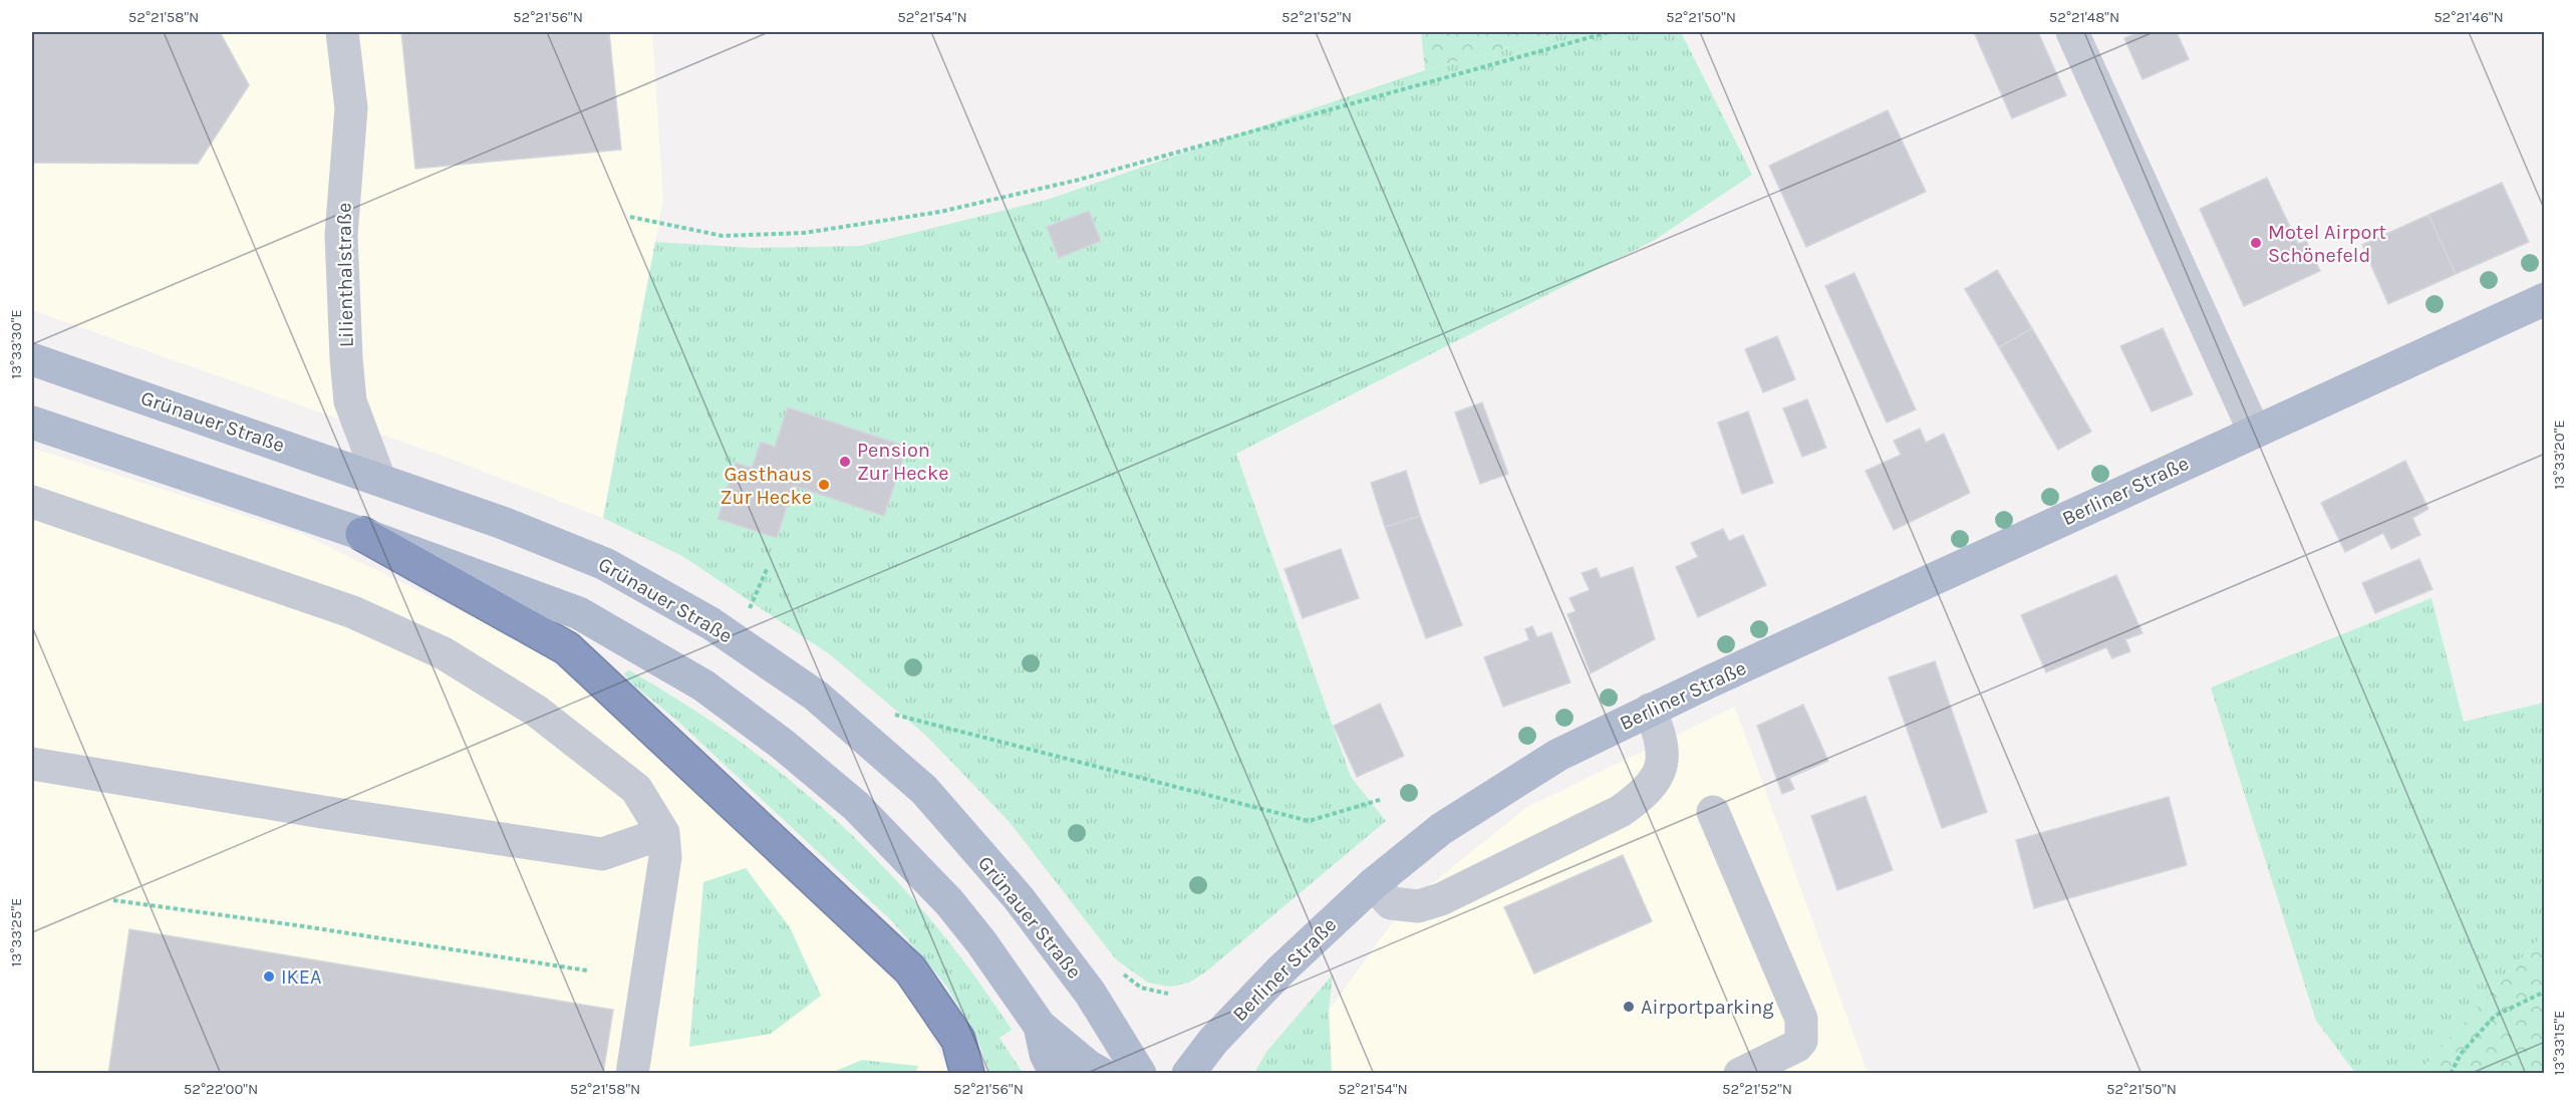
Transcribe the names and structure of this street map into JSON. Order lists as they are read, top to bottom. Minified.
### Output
{"streets":{"main road":["Grünauer Straße","Berliner Straße"],"street":["Lilienthalstraße"]},"crossings":[["Lilienthalstraße","Grünauer Straße"]],"places":["Motel Airport Schönefeld","Pension Zur Hecke","Gasthaus Zur Hecke","IKEA","Airportparking"],"coordinates":["52°21'58\"N","52°21'56\"N","52°21'54\"N","52°21'52\"N","52°21'50\"N","52°21'48\"N","52°21'46\"N","13°33'30\"E","13°33'20\"E","13°33'25\"E","13°33'15\"E","52°22'00\"N"]}
